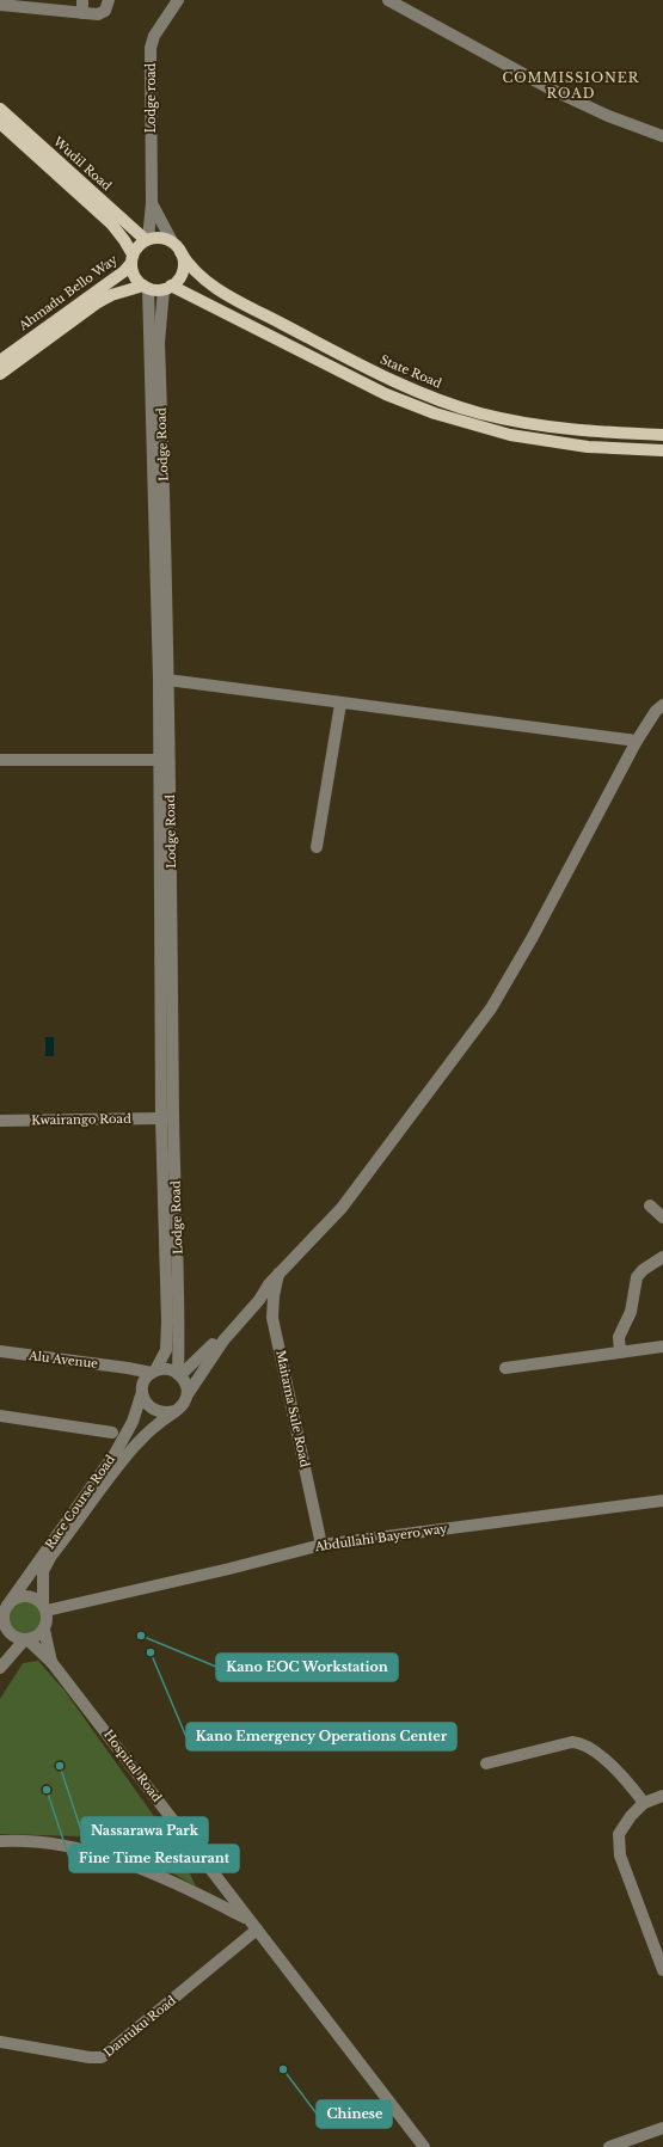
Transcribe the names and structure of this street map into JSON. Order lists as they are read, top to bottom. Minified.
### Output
{"streets":{"main road":["Wudil Road","Ahmadu Bello Way","State Road"],"street":["Lodge road","Lodge Road","Kwairango Road","Alu Avenue","Maitama Sule Road","Race Course Road","Abdullahi Bayero way","Hospital Road","Dantuku Road"]},"crossings":[["Lodge road","Wudil Road"],["Lodge road","Ahmadu Bello Way"],["Lodge road","State Road"],["Lodge road","Lodge Road"],["Wudil Road","Ahmadu Bello Way"],["Wudil Road","State Road"],["Wudil Road","Lodge Road"],["Ahmadu Bello Way","State Road"],["Ahmadu Bello Way","Lodge Road"],["State Road","Lodge Road"],["Lodge Road","Kwairango Road"],["Lodge Road","Alu Avenue"],["Lodge Road","Race Course Road"],["Alu Avenue","Race Course Road"],["Maitama Sule Road","Abdullahi Bayero way"],["Race Course Road","Abdullahi Bayero way"],["Race Course Road","Hospital Road"],["Abdullahi Bayero way","Hospital Road"],["Hospital Road","Dantuku Road"]],"districts":["COMMISSIONER ROAD"],"places":["Kano EOC Workstation","Kano Emergency Operations Center","Nassarawa Park","Fine Time Restaurant","Chinese"]}
